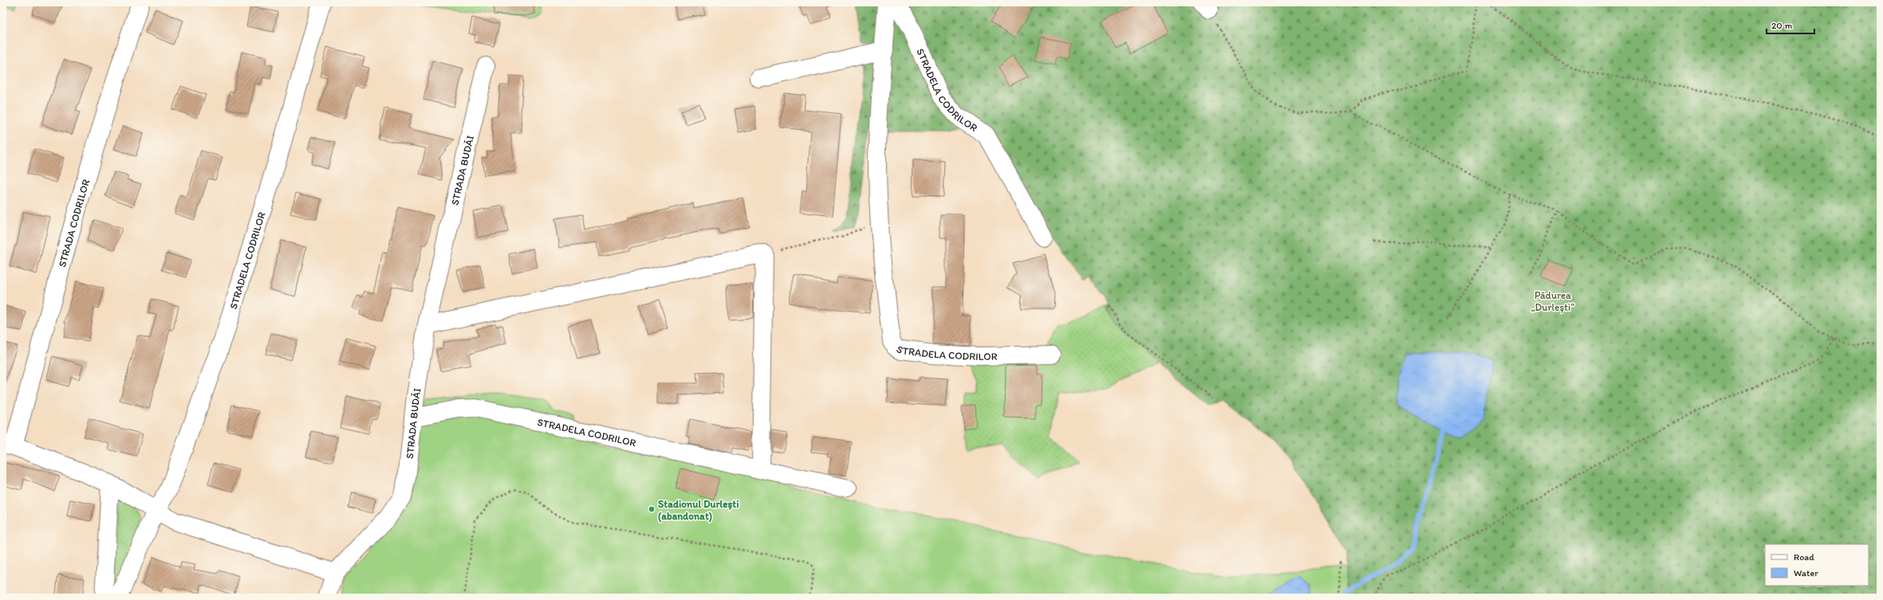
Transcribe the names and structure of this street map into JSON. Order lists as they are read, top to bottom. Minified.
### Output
{"streets":{"street":["STRADELA CODRILOR","STRADA BUDĂI","STRADA CODRILOR"]},"crossings":[["STRADELA CODRILOR","STRADA BUDĂI"]],"parks":["Pădurea „Durlești”"],"places":["Stadionul Durlești (abandonat)"],"legend":["Road","Water"],"scale_bar":"20 m"}
